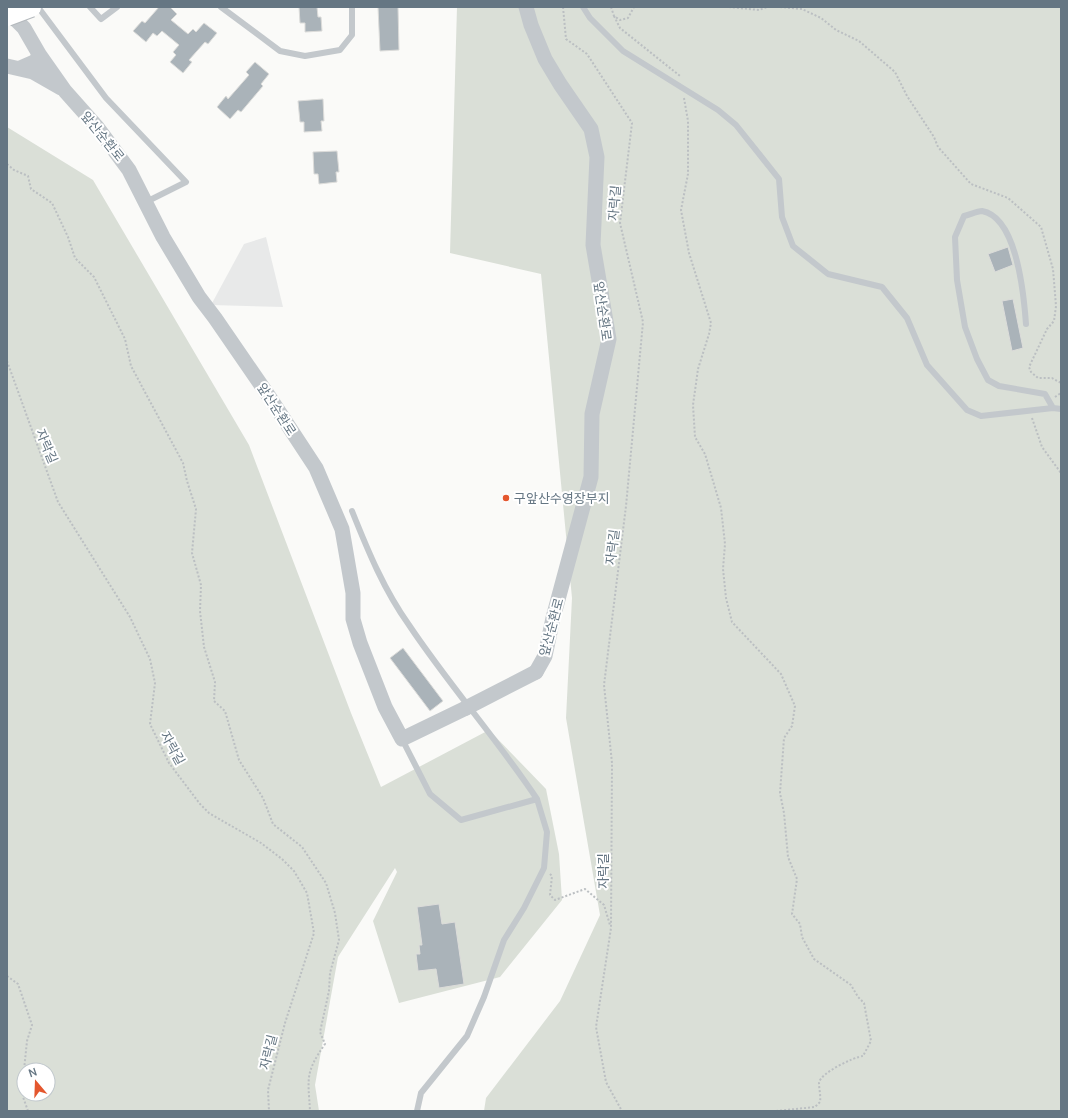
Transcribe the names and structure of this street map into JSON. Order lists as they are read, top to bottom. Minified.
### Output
{"streets":{"street":["앞산순환로"],"path":["자락길"]},"places":["구앞산수영장부지"],"north":"top"}
